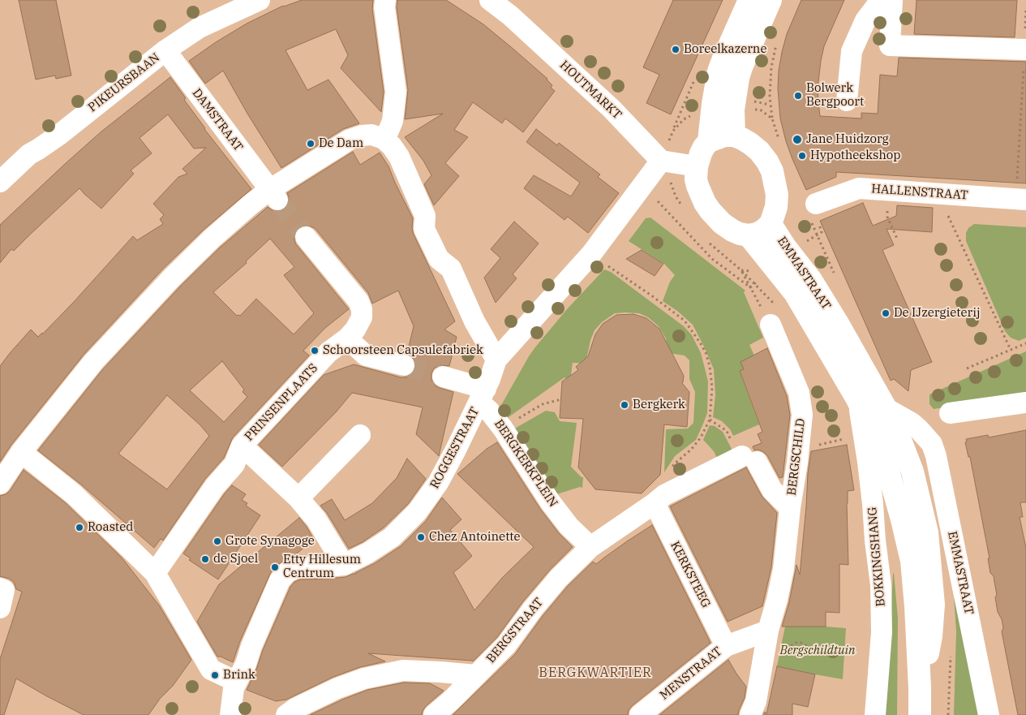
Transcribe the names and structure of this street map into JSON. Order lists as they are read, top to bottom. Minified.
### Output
{"streets":{"main road":["EMMASTRAAT"],"street":["PIKEURSBAAN","HOUTMARKT","DAMSTRAAT","HALLENSTRAAT","PRINSENPLAATS","ROGGESTRAAT","BERGSCHILD","BERGKERKPLEIN","BOKKINGSHANG","KERKSTEEG","BERGSTRAAT","MENSTRAAT"]},"crossings":[["PIKEURSBAAN","DAMSTRAAT"],["EMMASTRAAT","BOKKINGSHANG"],["ROGGESTRAAT","BERGKERKPLEIN"],["BERGSCHILD","MENSTRAAT"],["BERGKERKPLEIN","BERGSTRAAT"],["KERKSTEEG","MENSTRAAT"]],"districts":["BERGKWARTIER"],"parks":["Bergschildtuin"],"places":["Boreelkazerne","Bolwerk Bergpoort","Jane Huidzorg","De Dam","Hypotheekshop","De IJzergieterij","Schoorsteen Capsulefabriek","Bergkerk","Roasted","Chez Antoinette","Grote Synagoge","de Sjoel","Etty Hillesum Centrum","Brink"]}
